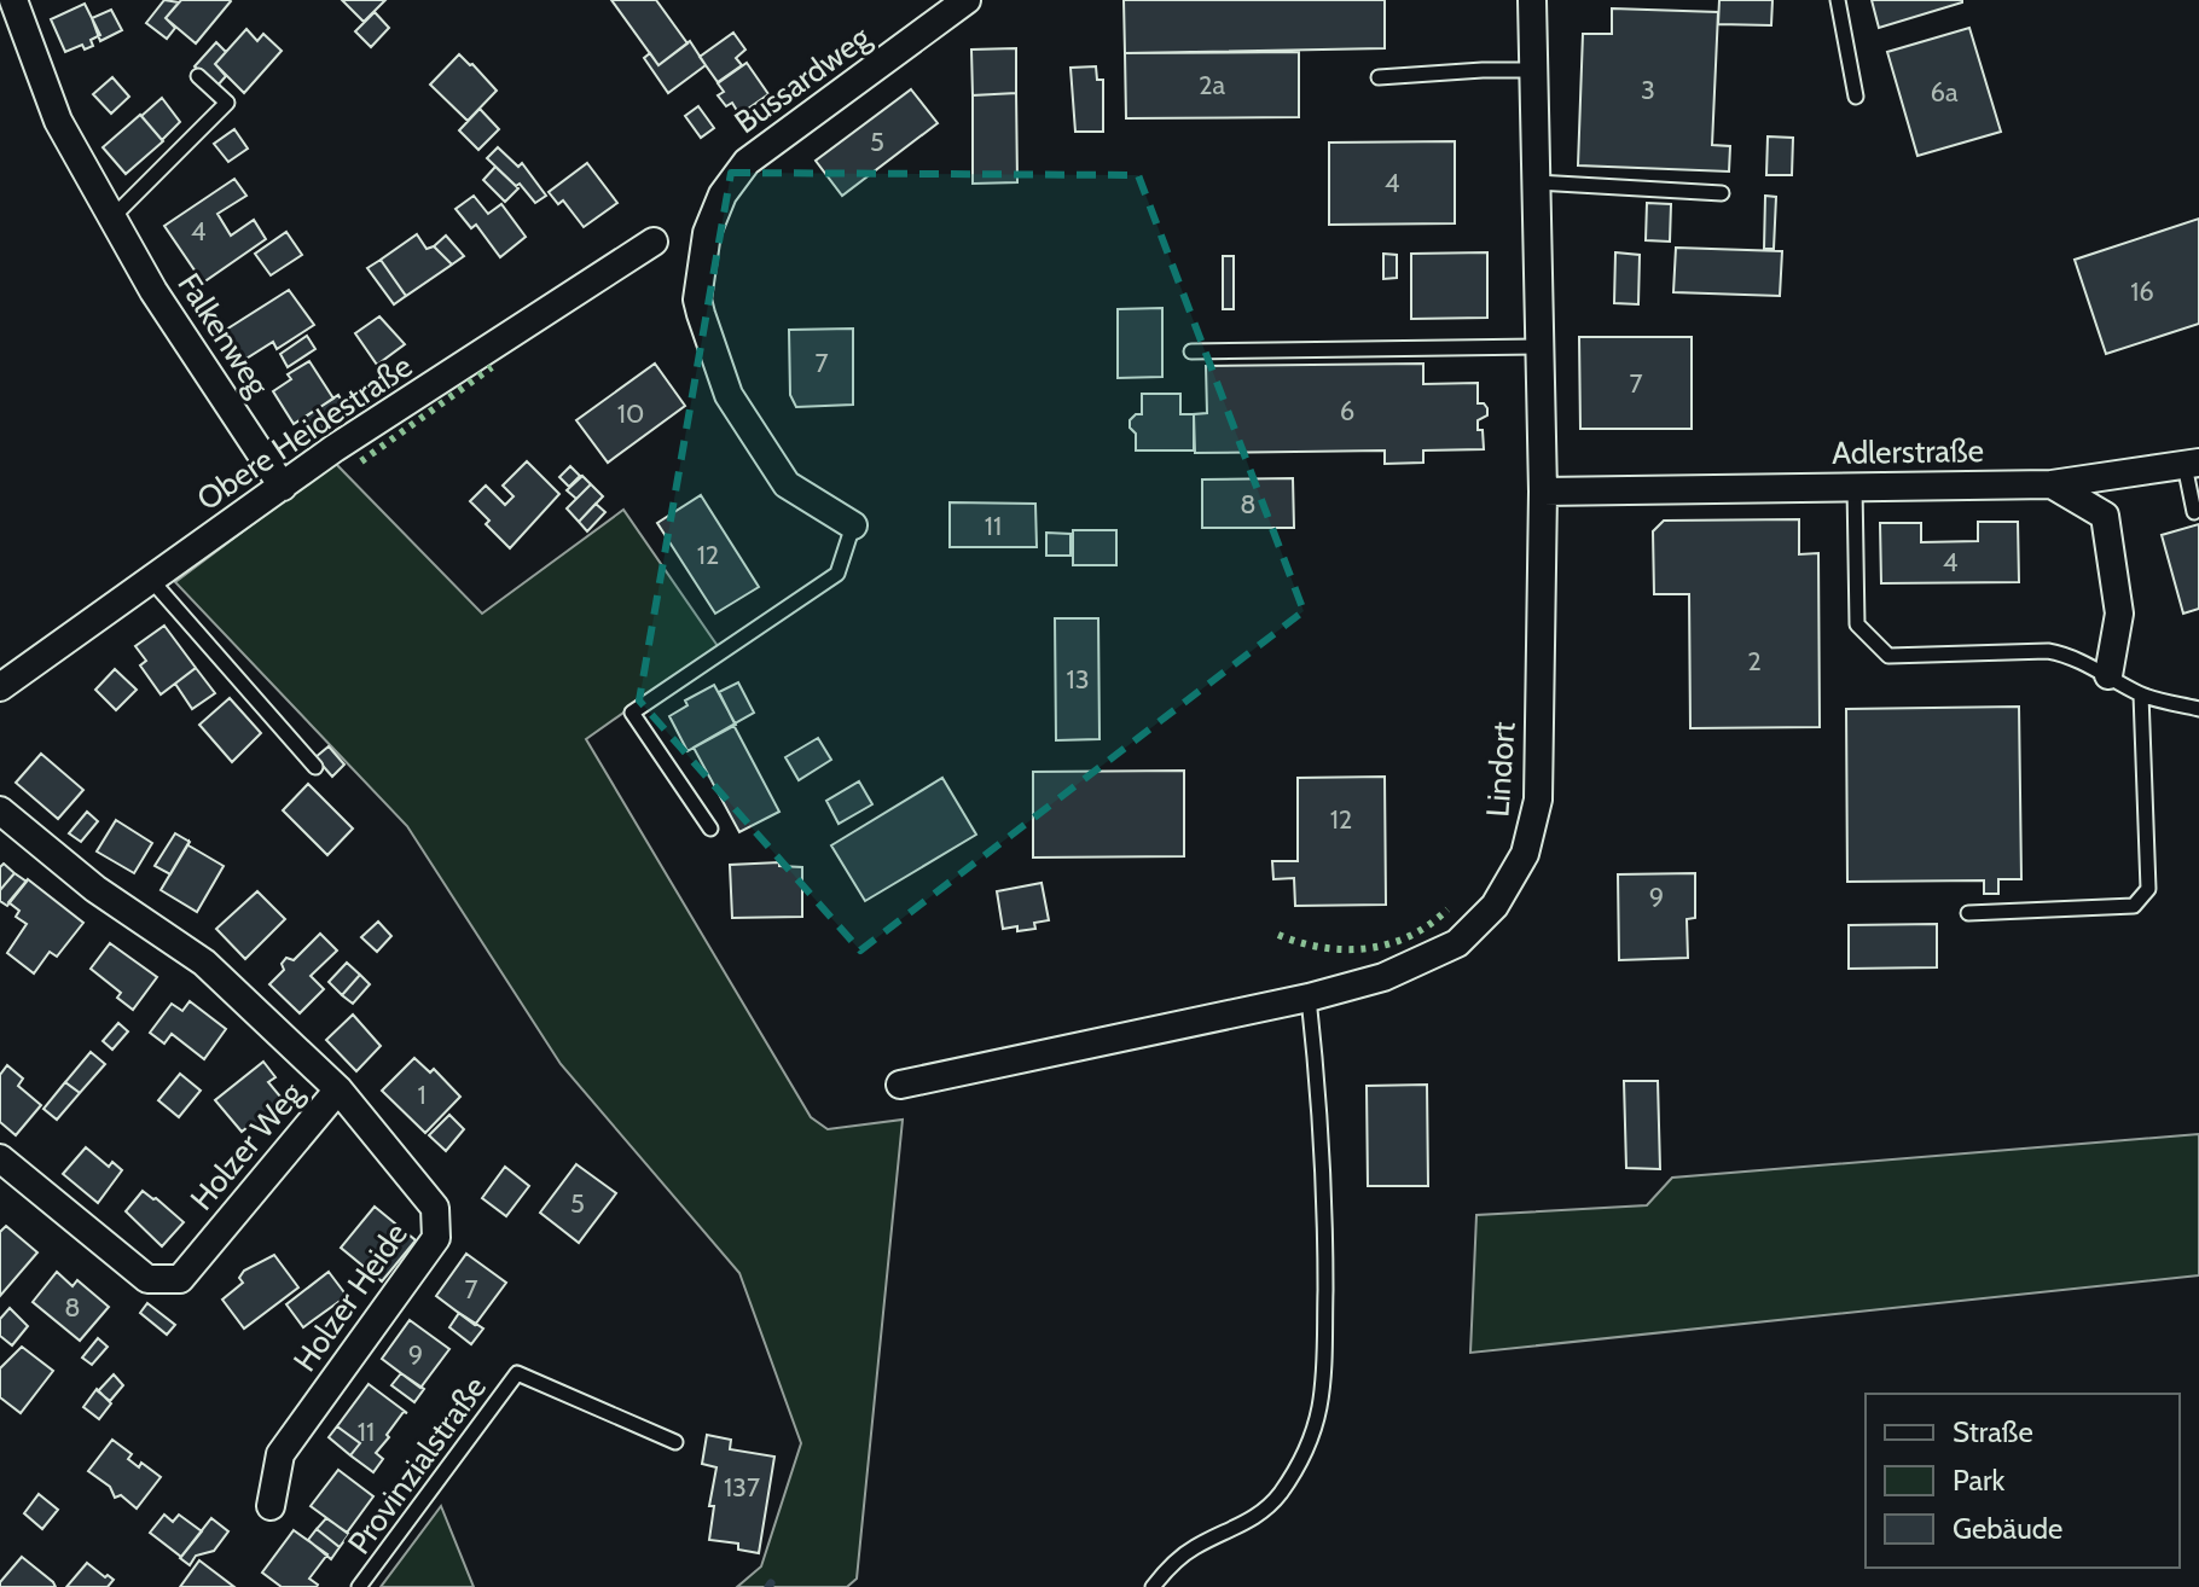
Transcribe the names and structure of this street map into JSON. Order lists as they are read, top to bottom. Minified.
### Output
{"streets":{"street":["Bussardweg","Falkenweg","Obere Heidestraße","Adlerstraße","Lindort","Holzer Weg","Holzer Heide"],"lane":["Provinzialstraße"]},"crossings":[["Falkenweg","Obere Heidestraße"],["Adlerstraße","Lindort"],["Holzer Weg","Holzer Heide"]],"house_numbers":["2a","3","6a","5","4","4","16","7","7","6","10","8","11","12","4","2","13","12","9","1","5","7","8","9","11","137"],"legend":["Straße","Park","Gebäude"]}
